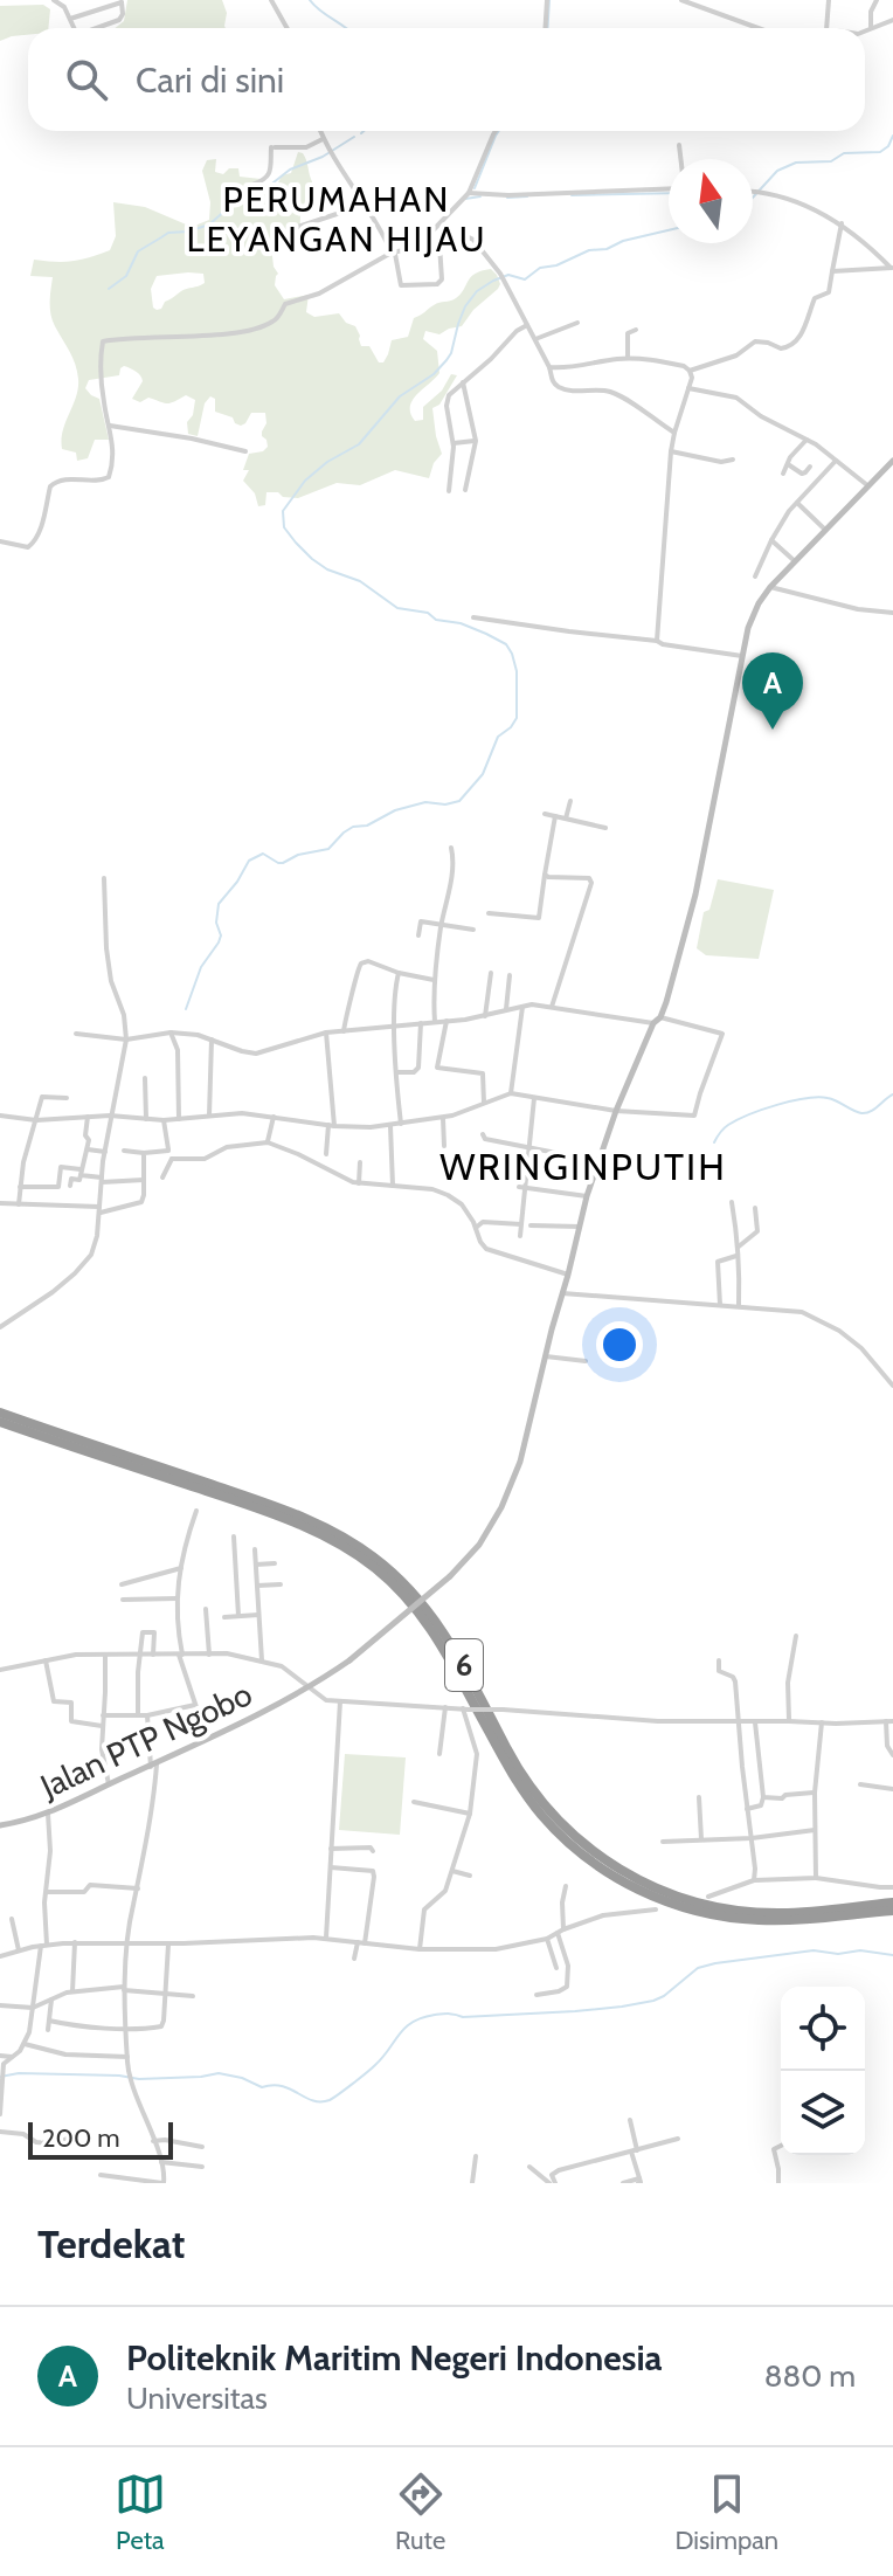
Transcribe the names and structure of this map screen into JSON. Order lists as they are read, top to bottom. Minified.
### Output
{"streets":{"highway":["6"],"main road":["Jalan PTP Ngobo"]},"districts":["PERUMAHAN LEYANGAN HIJAU","WRINGINPUTIH"],"scale_bar":"200 m","north":"top","page":{"search":"Cari di sini","pins":"A","scale":"200 m","heading":"Terdekat","list":[{"mark":"A","name":"Politeknik Maritim Negeri Indonesia","note":"Universitas","value":"880 m"}],"nav":["Peta","Rute","Disimpan"]}}
